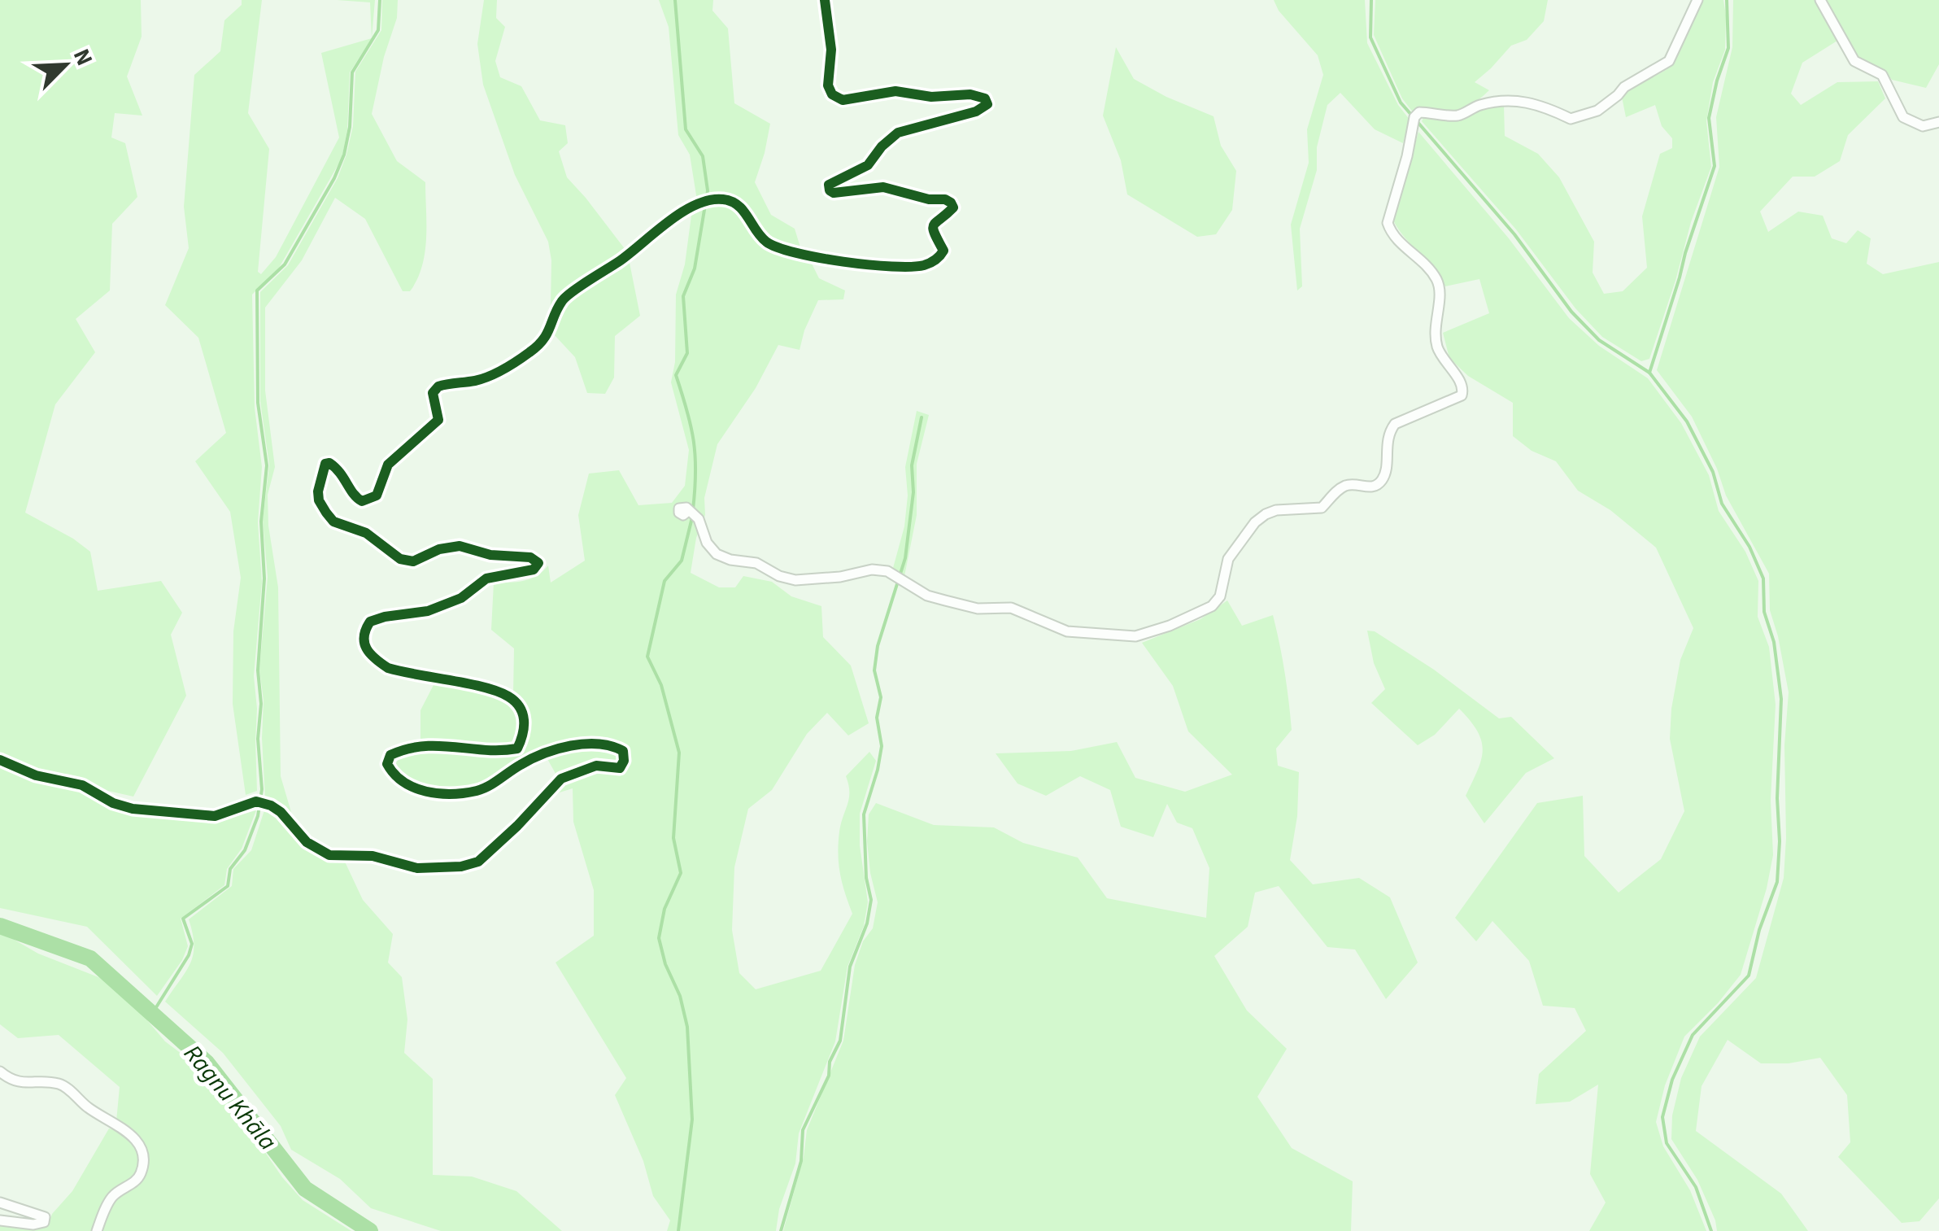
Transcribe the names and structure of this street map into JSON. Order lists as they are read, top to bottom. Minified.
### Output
{"water":["Ragnu Khāla"],"north":"top right"}
